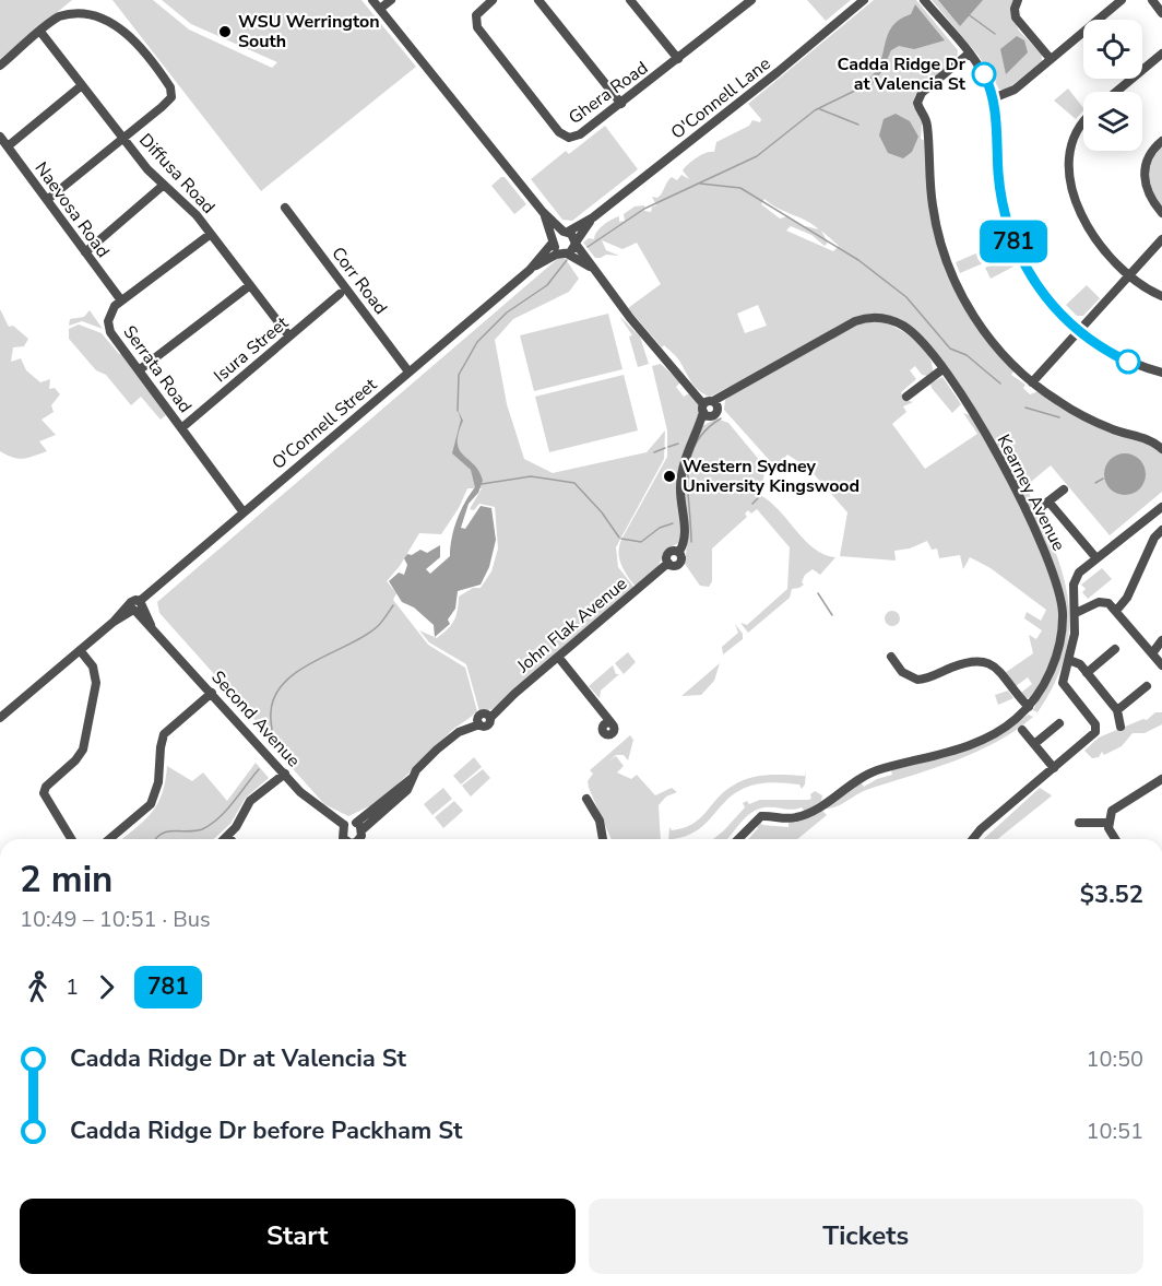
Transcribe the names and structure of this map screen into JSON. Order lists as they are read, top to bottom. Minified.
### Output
{"streets":{"street":["Ghera Road","O'Connell Lane","Diffusa Road","Naevosa Road","Corr Road","Isura Street","Serrata Road","O'Connell Street","Kearney Avenue","John Flak Avenue","Second Avenue"]},"crossings":[["O'Connell Lane","O'Connell Street"],["Diffusa Road","Isura Street"],["Diffusa Road","Serrata Road"],["Naevosa Road","Serrata Road"],["Corr Road","O'Connell Street"],["Isura Street","Serrata Road"],["Serrata Road","O'Connell Street"],["O'Connell Street","Second Avenue"],["Kearney Avenue","John Flak Avenue"]],"places":["WSU Werrington South","Cadda Ridge Dr at Valencia St","Western Sydney University Kingswood"],"lines":["bus line 781"],"page":{"on_map":"781","heading":["2 min","10:49 – 10:51 · Bus","$3.52"],"legs":["1","781"],"list":[{"name":"Cadda Ridge Dr at Valencia St","value":"10:50"},{"name":"Cadda Ridge Dr before Packham St","value":"10:51"}],"buttons":["Start","Tickets"]}}
